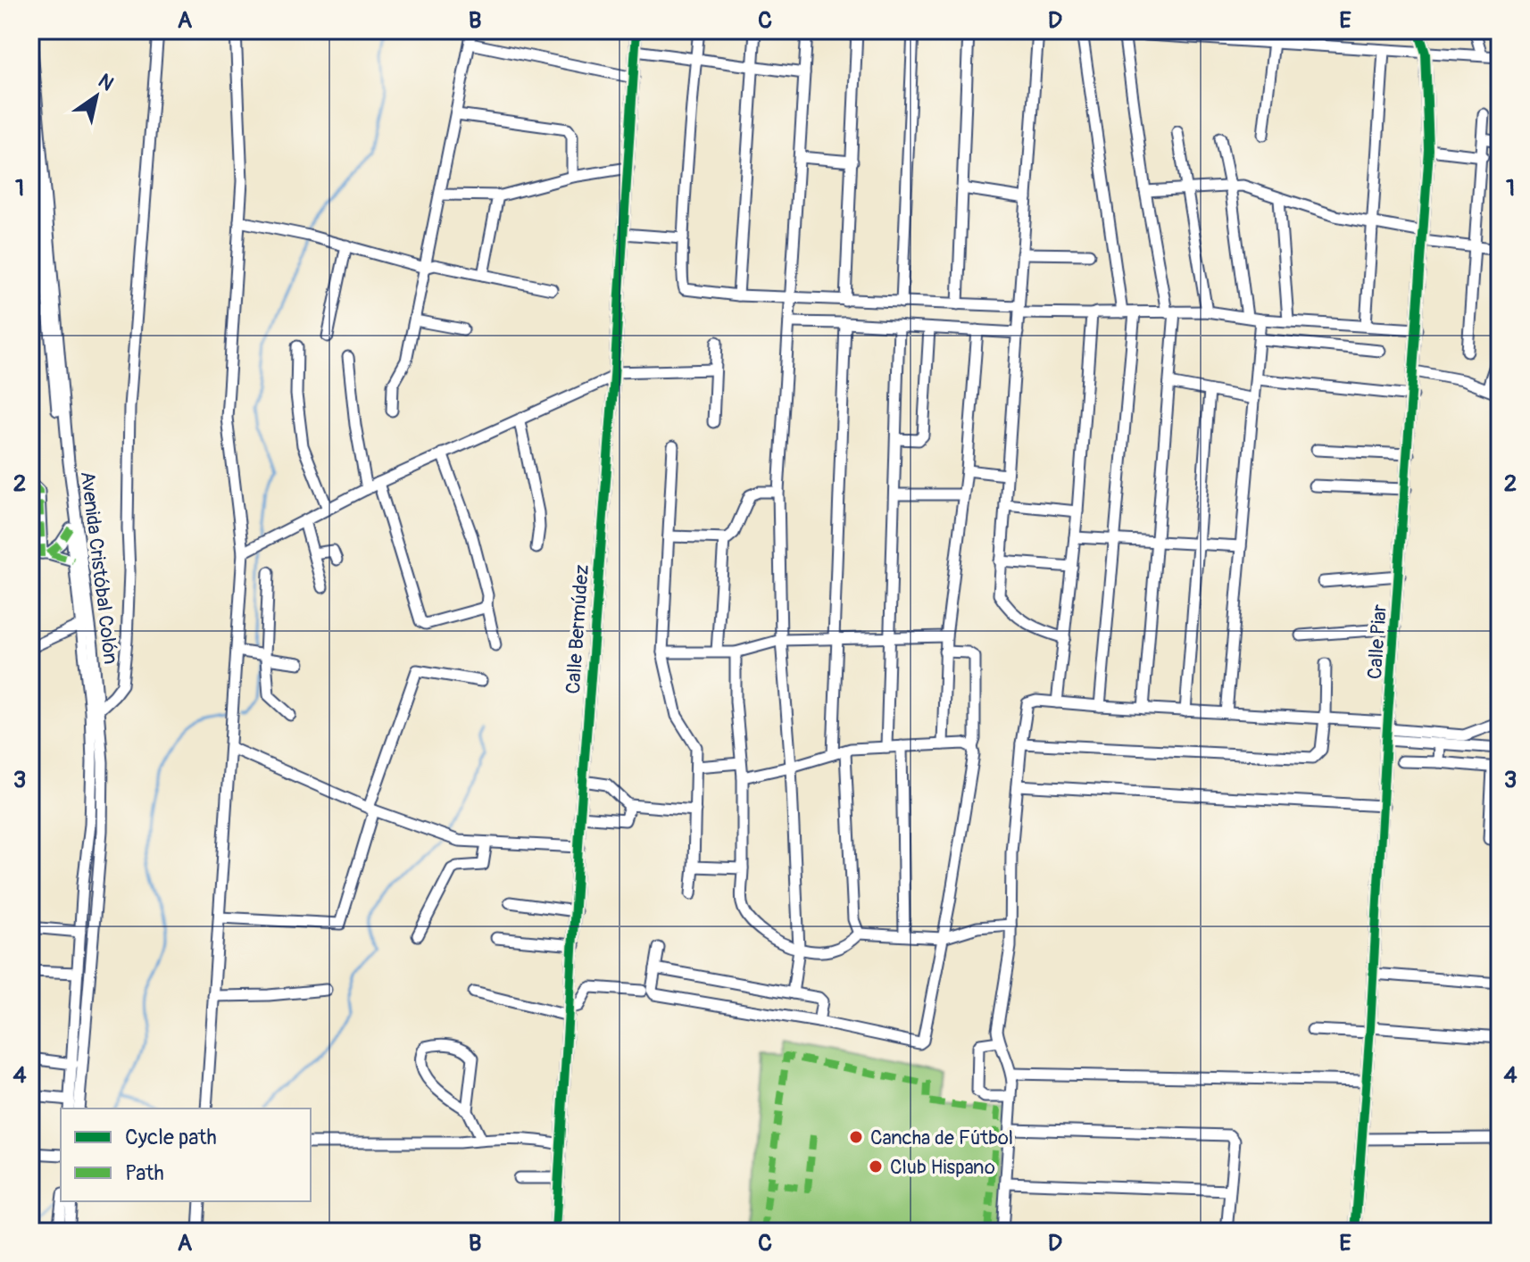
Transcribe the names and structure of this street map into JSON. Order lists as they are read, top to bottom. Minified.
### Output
{"streets":{"street":["Avenida Cristóbal Colón","Calle Bermúdez","Calle Piar"]},"places":["Cancha de Fútbol","Club Hispano"],"legend":["Cycle path","Path"],"north":"top right","grid":{"columns":["A","B","C","D","E"],"rows":["1","2","3","4"]}}
